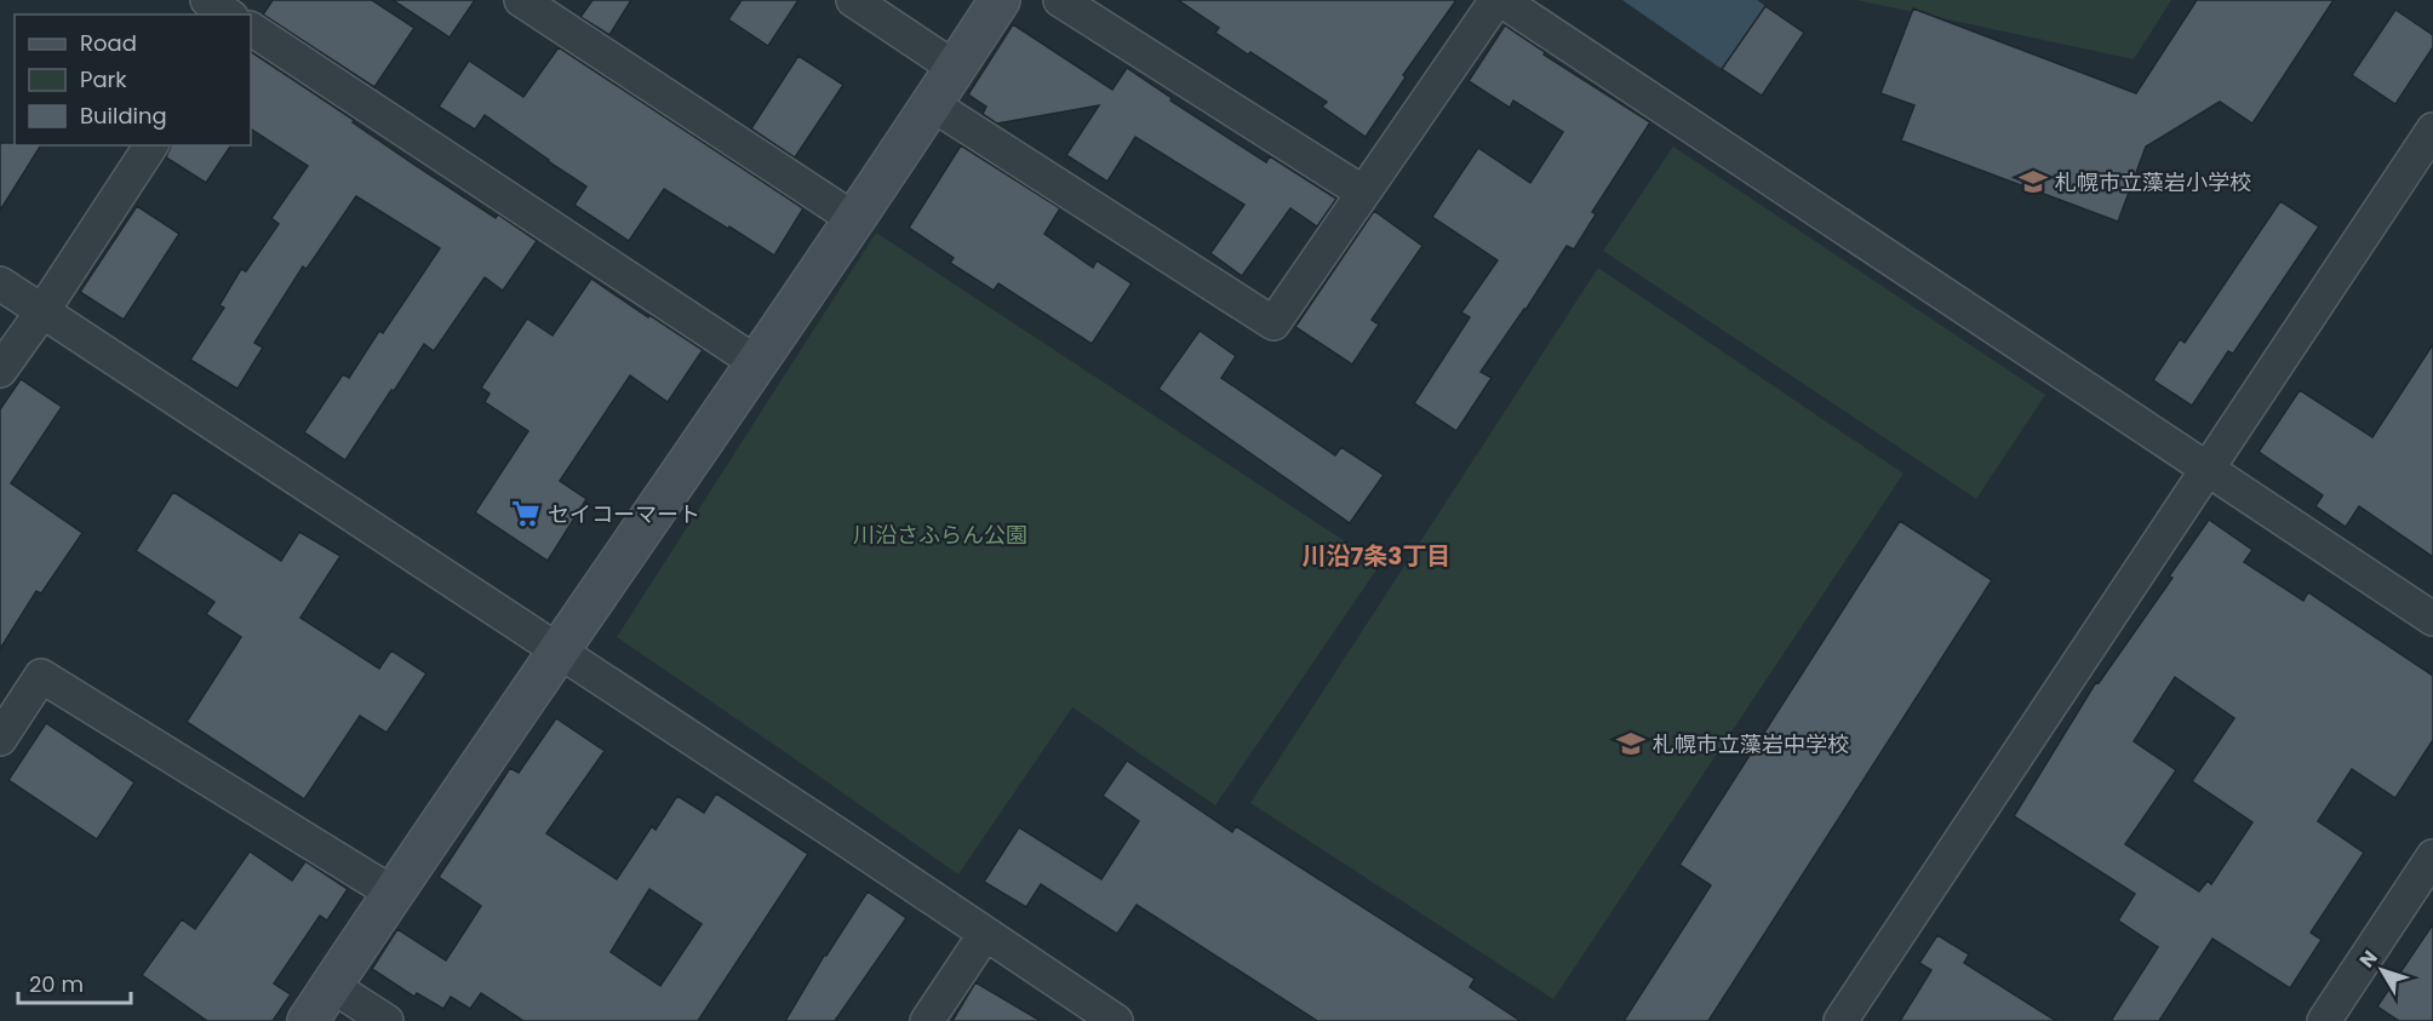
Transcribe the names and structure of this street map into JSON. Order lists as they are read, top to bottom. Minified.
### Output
{"districts":["川沿7条3丁目"],"parks":["川沿さふらん公園"],"places":{"school or university":["札幌市立藻岩小学校","札幌市立藻岩中学校"],"supermarket":["セイコーマート"]},"legend":["Road","Park","Building"],"scale_bar":"20 m","north":"top left"}
